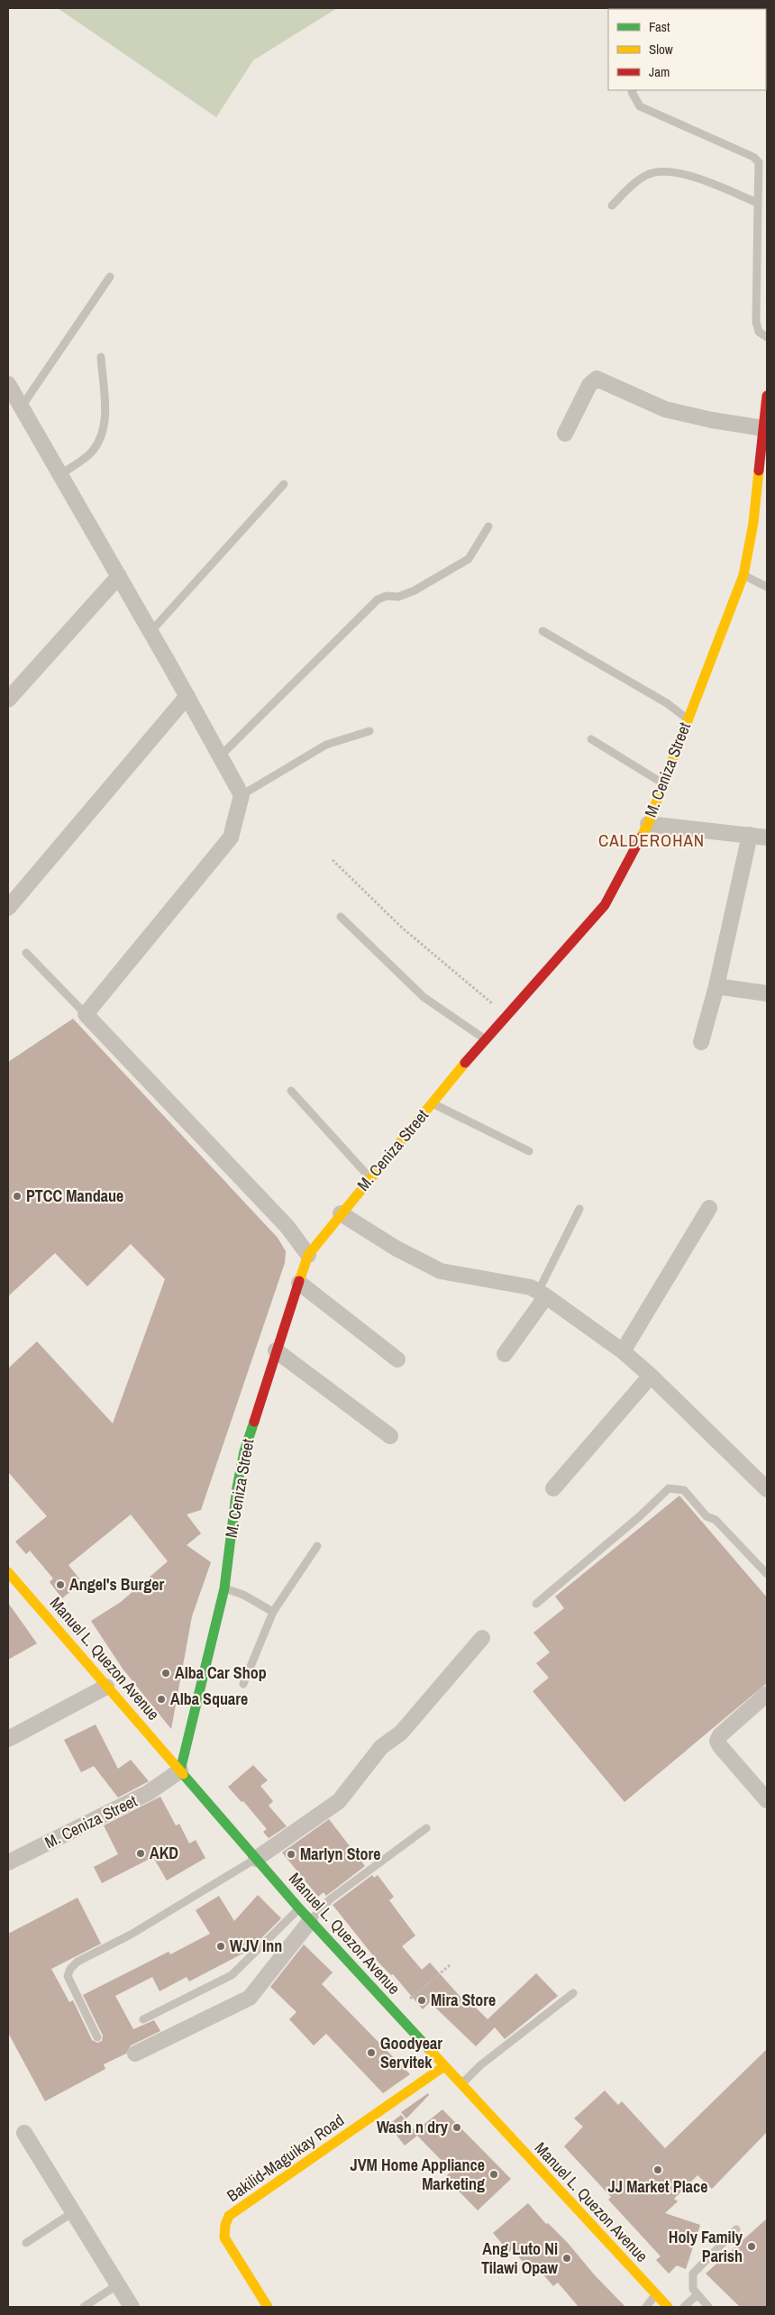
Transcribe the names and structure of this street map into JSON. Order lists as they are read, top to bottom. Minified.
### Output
{"streets":{"street":["M. Ceniza Street","Manuel L. Quezon Avenue","Bakilid-Maguikay Road"]},"crossings":[["M. Ceniza Street","Manuel L. Quezon Avenue"],["Manuel L. Quezon Avenue","Bakilid-Maguikay Road"]],"districts":["CALDEROHAN"],"places":["PTCC Mandaue","Angel's Burger","Alba Car Shop","Alba Square","AKD","Marlyn Store","WJV Inn","Mira Store","Goodyear Servitek","Wash n dry","JJ Market Place","JVM Home Appliance Marketing","Holy Family Parish","Ang Luto Ni Tilawi Opaw"],"legend":["Fast","Slow","Jam"]}
